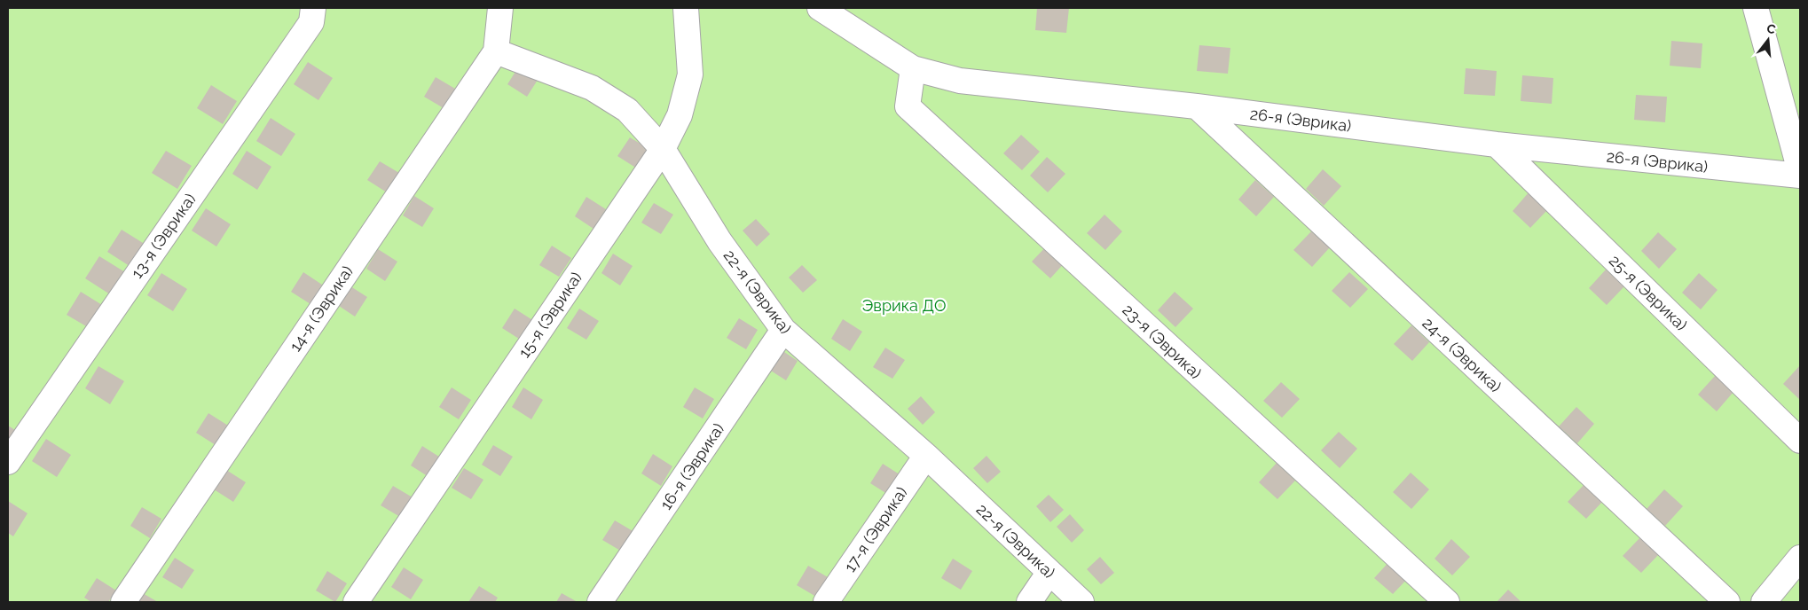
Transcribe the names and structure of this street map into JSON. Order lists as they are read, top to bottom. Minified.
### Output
{"streets":{"lane":["26-я (Эврика)","13-я (Эврика)","22-я (Эврика)","25-я (Эврика)","14-я (Эврика)","15-я (Эврика)","23-я (Эврика)","24-я (Эврика)","16-я (Эврика)","17-я (Эврика)"]},"crossings":[["26-я (Эврика)","25-я (Эврика)"],["26-я (Эврика)","23-я (Эврика)"],["26-я (Эврика)","24-я (Эврика)"],["22-я (Эврика)","14-я (Эврика)"],["22-я (Эврика)","15-я (Эврика)"],["22-я (Эврика)","16-я (Эврика)"],["22-я (Эврика)","17-я (Эврика)"]],"parks":["Эврика ДО"],"north":"top"}
